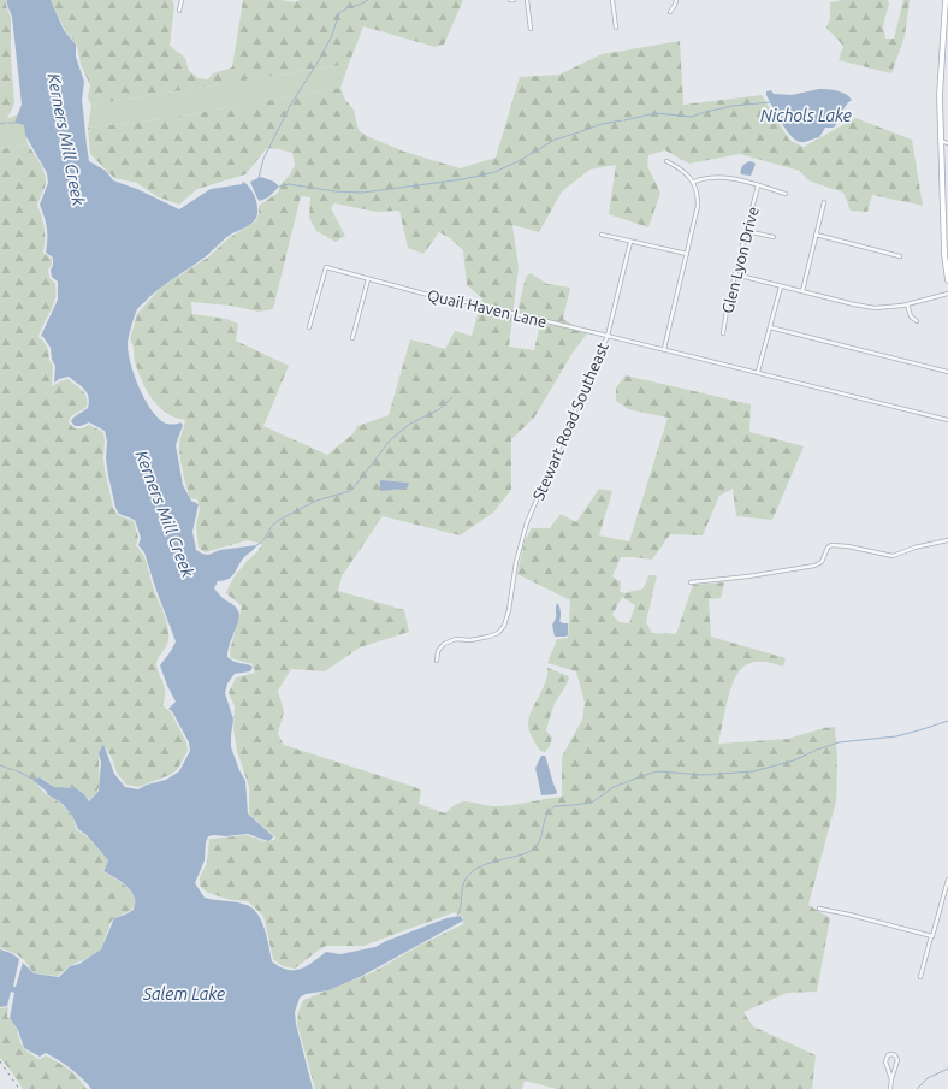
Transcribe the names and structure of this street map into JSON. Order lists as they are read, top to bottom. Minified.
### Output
{"streets":{"street":["Glen Lyon Drive","Quail Haven Lane","Stewart Road Southeast"]},"crossings":[["Quail Haven Lane","Stewart Road Southeast"]],"water":["Nichols Lake","Kerners Mill Creek","Salem Lake"]}
